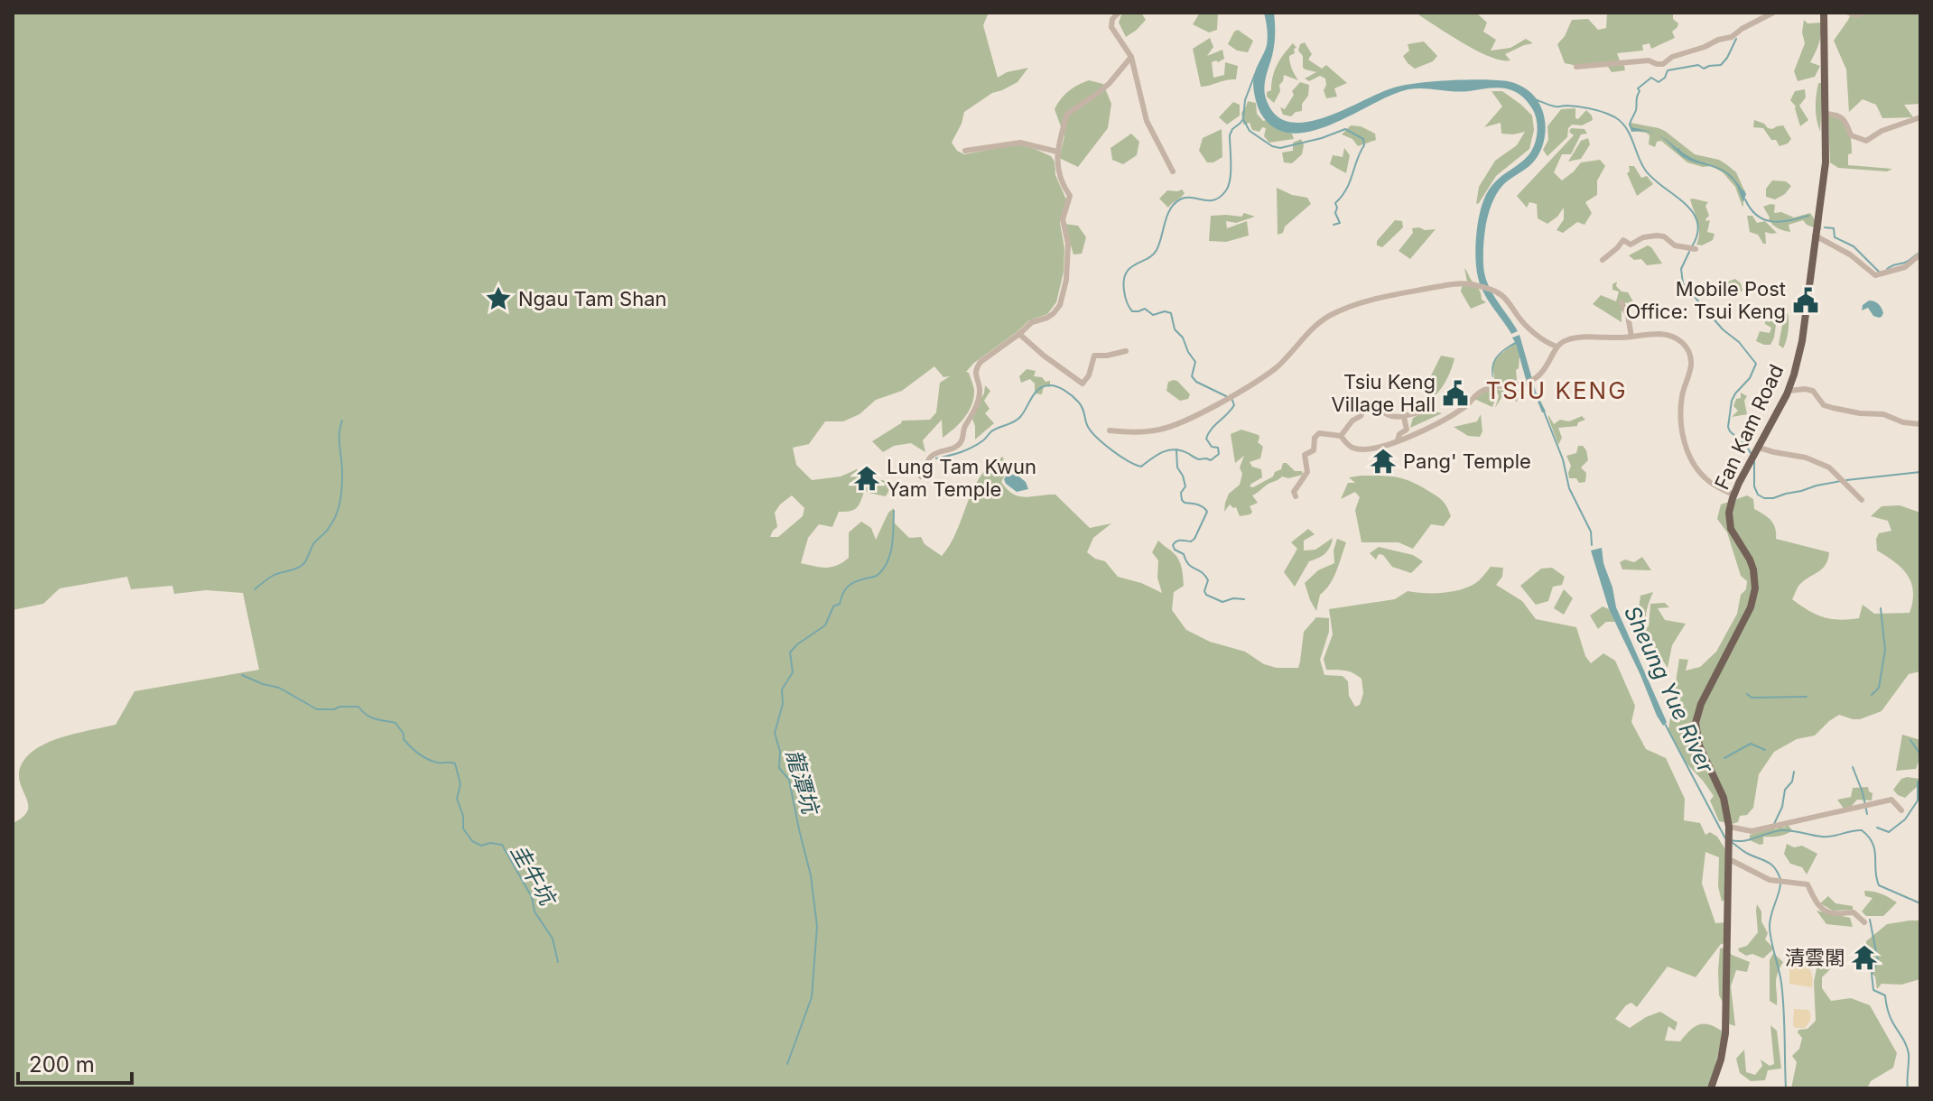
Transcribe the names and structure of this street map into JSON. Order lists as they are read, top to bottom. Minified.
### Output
{"streets":{"main road":["Fan Kam Road"]},"districts":["TSIU KENG"],"water":["Sheung Yue River","龍潭坑","圭牛坑"],"places":{"place":["Ngau Tam Shan"],"public building":["Mobile Post Office: Tsui Keng","Tsiu Keng Village Hall"],"temple":["Pang' Temple","Lung Tam Kwun Yam Temple","清雲閣"]},"scale_bar":"200 m"}
